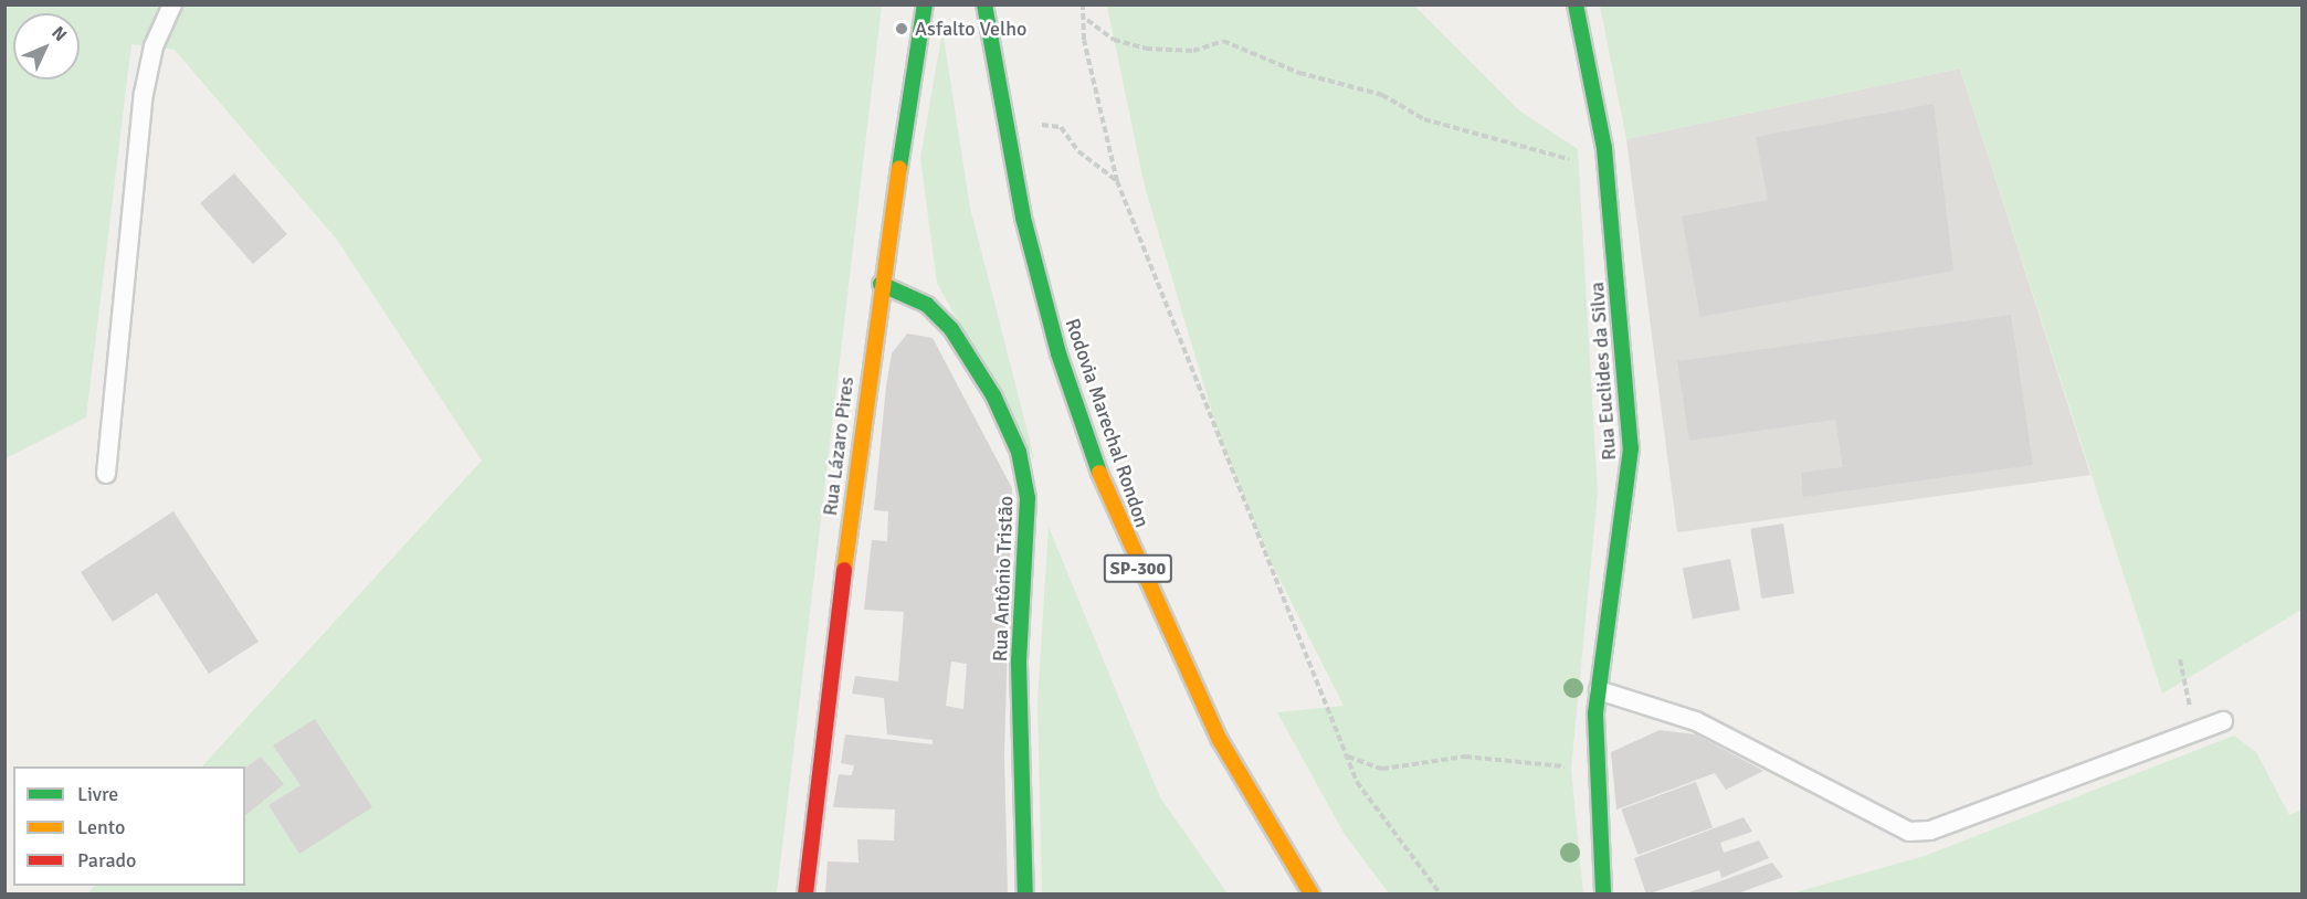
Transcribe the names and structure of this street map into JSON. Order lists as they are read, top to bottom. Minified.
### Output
{"streets":{"street":["Rua Euclides da Silva","Rodovia Marechal Rondon","Rua Lázaro Pires","SP-300","Rua Antônio Tristão"]},"crossings":[["Rua Lázaro Pires","Rua Antônio Tristão"]],"places":["Asfalto Velho"],"legend":["Livre","Lento","Parado"],"north":"top right"}
